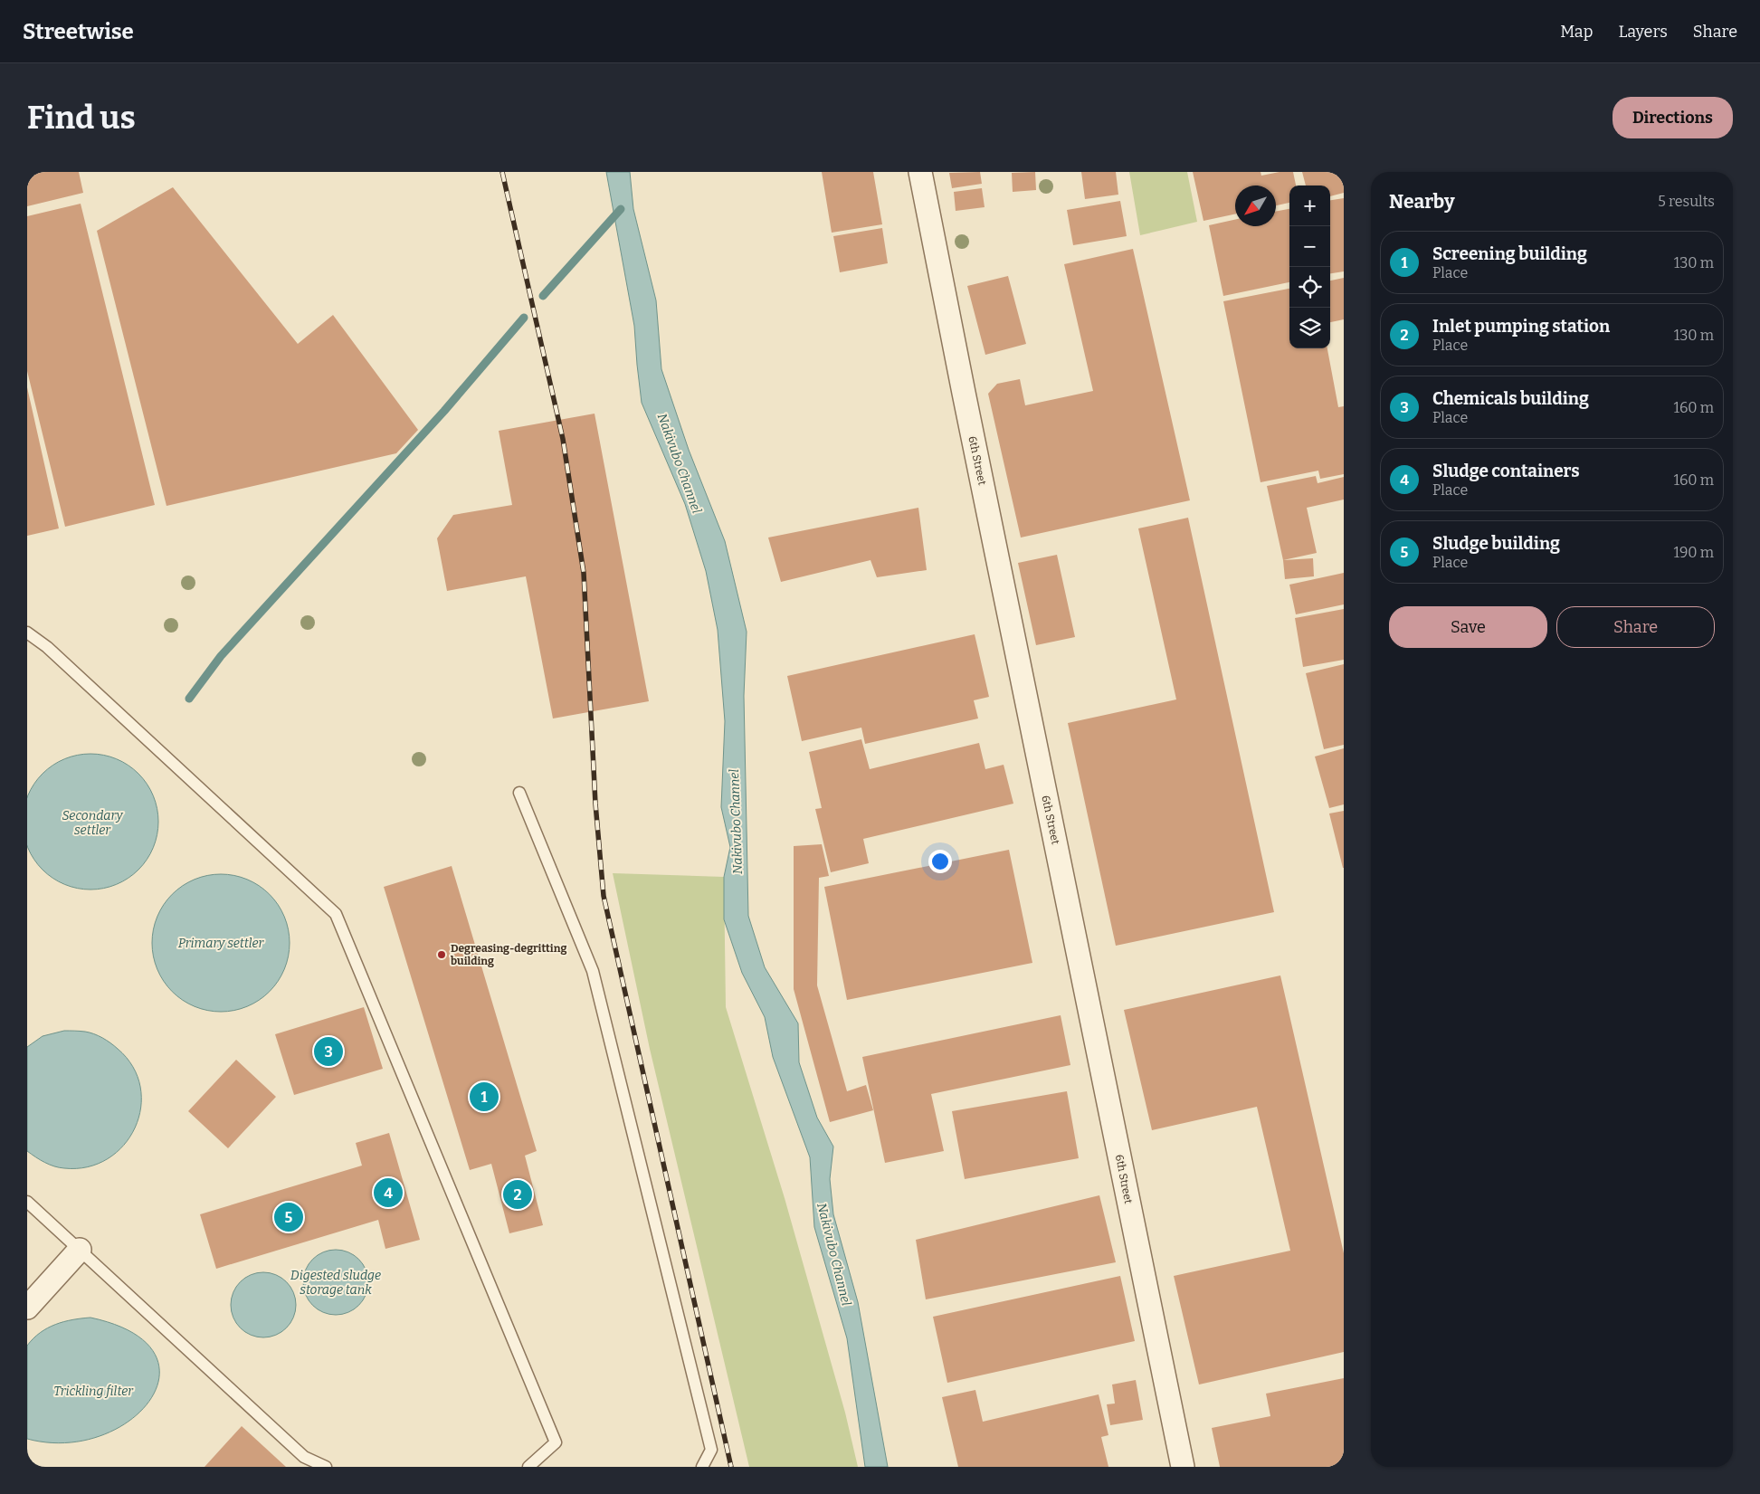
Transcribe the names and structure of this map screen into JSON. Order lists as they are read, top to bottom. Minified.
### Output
{"streets":{"street":["6th Street"]},"water":["Nakivubo Channel","Secondary settler","Primary settler","Digested sludge storage tank","Trickling filter"],"places":["Degreasing-degritting building"],"north":"bottom left","page":{"header":"Streetwise","nav":["Map","Layers","Share"],"buttons":["Directions",["Save","Share"]],"title":"Find us","heading":["Nearby","5 results"],"map_buttons":["+","−"],"list":[{"mark":"1","name":"Screening building","note":"Place","value":"130 m"},{"mark":"2","name":"Inlet pumping station","note":"Place","value":"130 m"},{"mark":"3","name":"Chemicals building","note":"Place","value":"160 m"},{"mark":"4","name":"Sludge containers","note":"Place","value":"160 m"},{"mark":"5","name":"Sludge building","note":"Place","value":"190 m"}],"pins":["3","1","4","2","5"]}}
